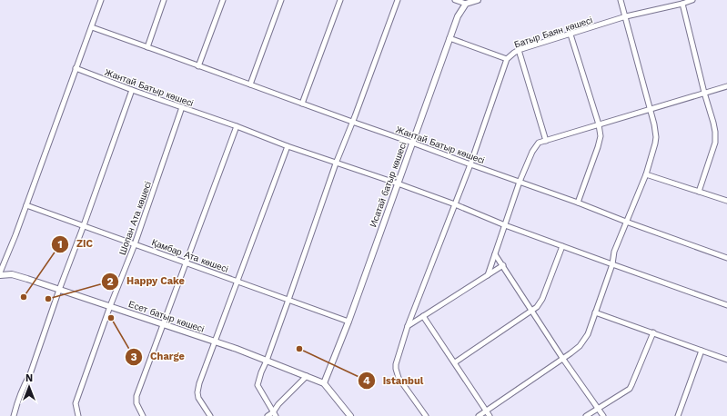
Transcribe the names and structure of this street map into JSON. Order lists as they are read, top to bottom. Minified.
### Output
{"streets":{"street":["Батыр Баян көшесі","Жантай Батыр көшесі","Исатай батыр көшесі","Шопан Ата көшесі","Қамбар Ата көшесі","Есет батыр көшесі"]},"crossings":[["Батыр Баян көшесі","Жантай Батыр көшесі"],["Жантай Батыр көшесі","Исатай батыр көшесі"],["Жантай Батыр көшесі","Шопан Ата көшесі"],["Исатай батыр көшесі","Қамбар Ата көшесі"],["Исатай батыр көшесі","Есет батыр көшесі"],["Шопан Ата көшесі","Қамбар Ата көшесі"],["Шопан Ата көшесі","Есет батыр көшесі"]],"places":["ZIC","Happy Cake","Charge","Istanbul"],"north":"top"}
